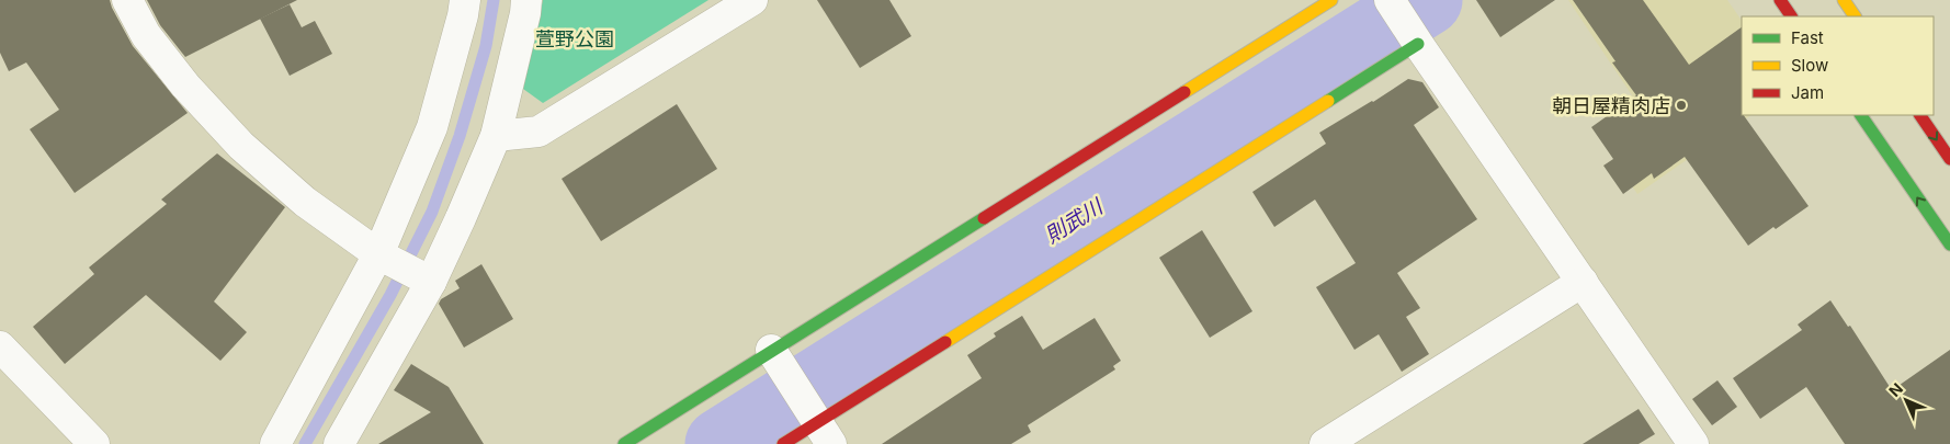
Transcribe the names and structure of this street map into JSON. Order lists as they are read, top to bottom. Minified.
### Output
{"water":["則武川"],"parks":["萱野公園"],"places":["朝日屋精肉店"],"legend":["Fast","Slow","Jam"],"north":"top left"}
